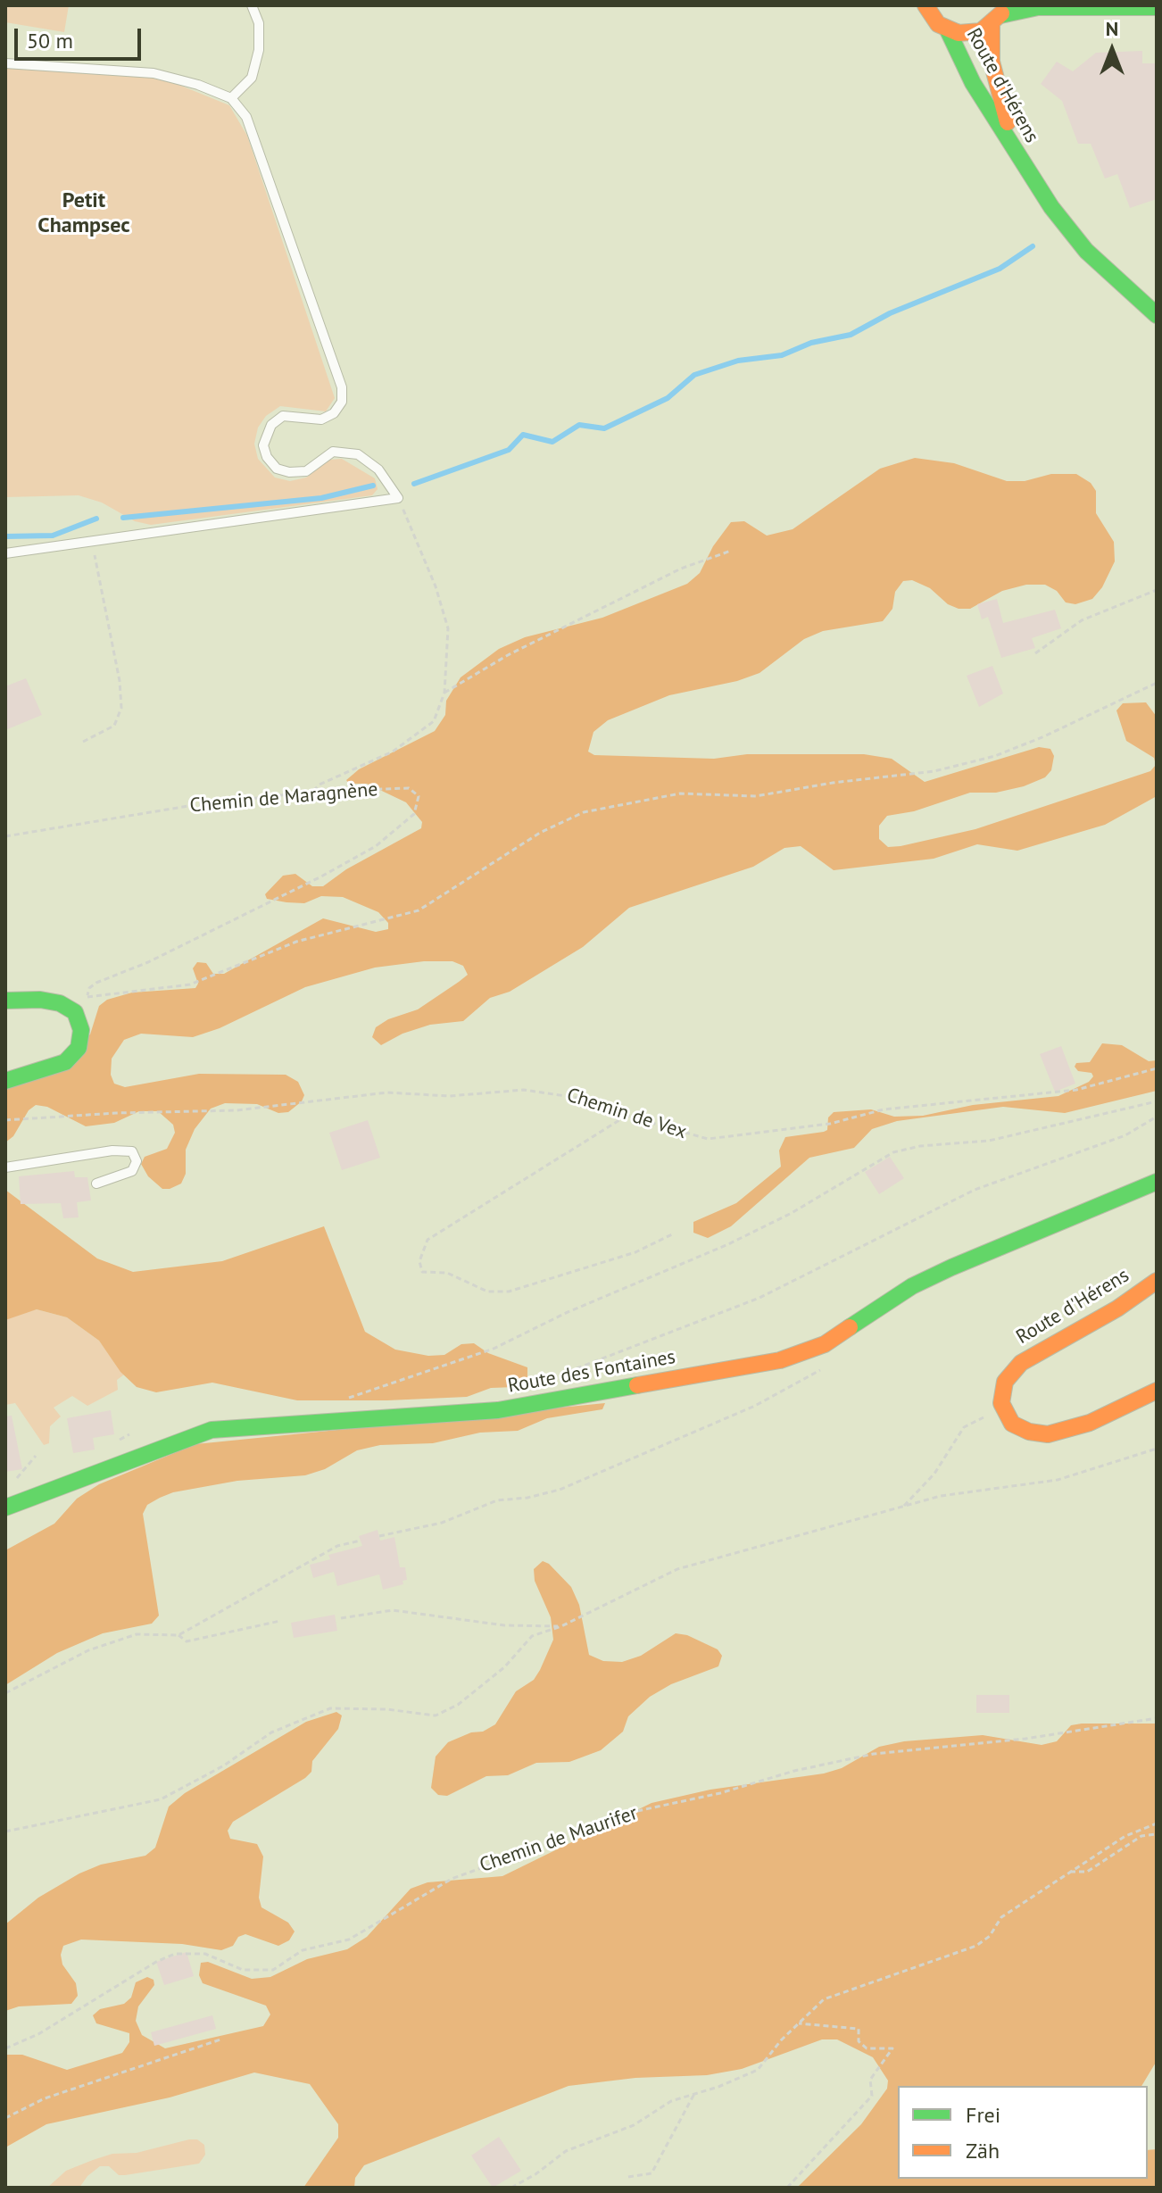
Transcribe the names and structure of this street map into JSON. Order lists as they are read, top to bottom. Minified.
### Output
{"streets":{"street":["Route d'Hérens","Route des Fontaines"],"path":["Chemin de Maragnène","Chemin de Vex","Chemin de Maurifer"]},"districts":["Petit Champsec"],"legend":["Frei","Zäh"],"scale_bar":"50 m","north":"top"}
